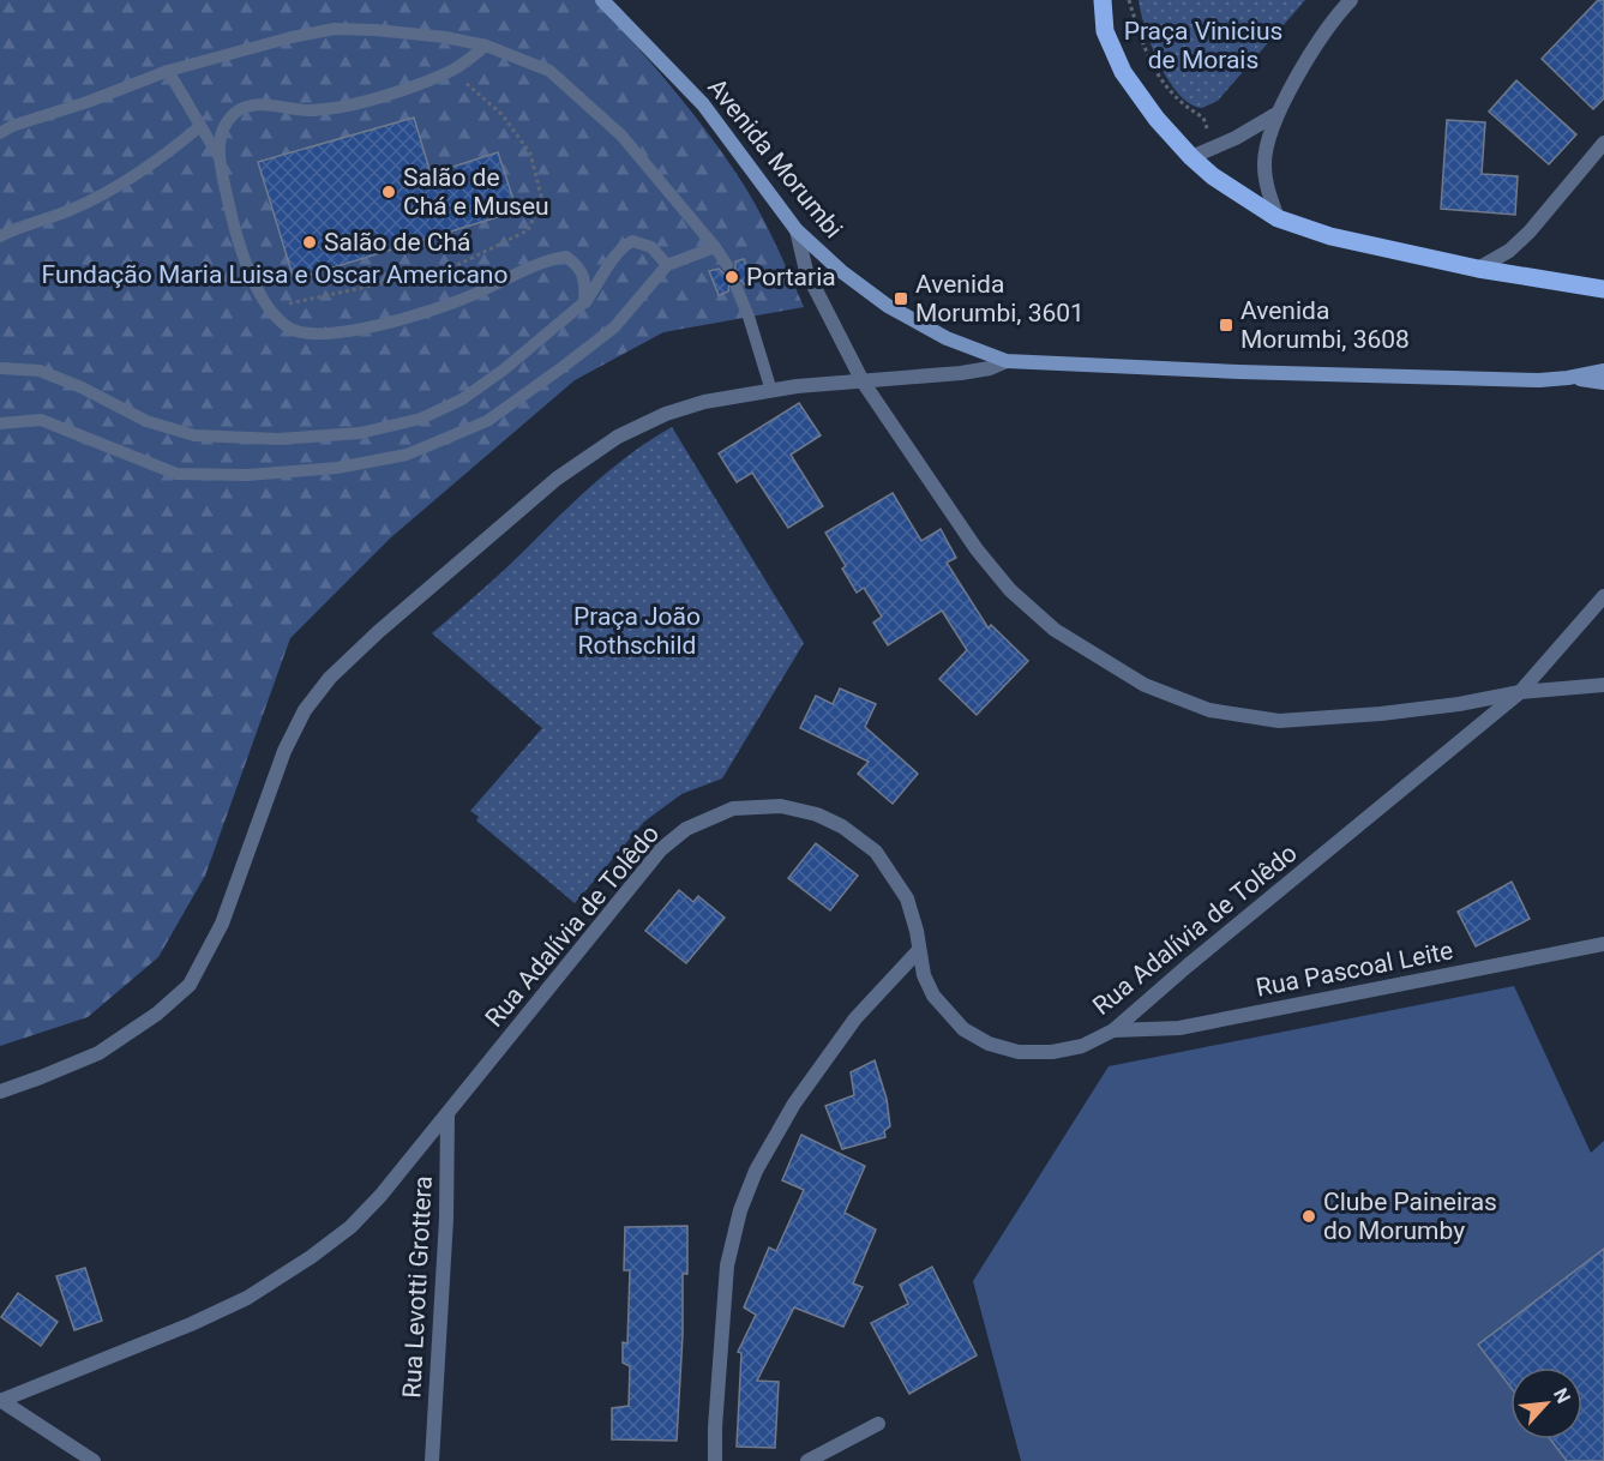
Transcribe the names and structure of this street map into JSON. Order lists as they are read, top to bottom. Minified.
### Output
{"streets":{"main road":["Avenida Morumbi"],"street":["Rua Adalívia de Tolêdo","Rua Pascoal Leite","Rua Levotti Grottera"]},"crossings":[["Rua Adalívia de Tolêdo","Rua Pascoal Leite"],["Rua Adalívia de Tolêdo","Rua Levotti Grottera"]],"parks":["Praça Vinicius de Morais","Fundação Maria Luisa e Oscar Americano","Praça João Rothschild"],"places":{"other":["Salão de Chá e Museu","Salão de Chá","Portaria","Clube Paineiras do Morumby"],"transit":["Avenida Morumbi, 3601","Avenida Morumbi, 3608"]},"north":"top right"}
